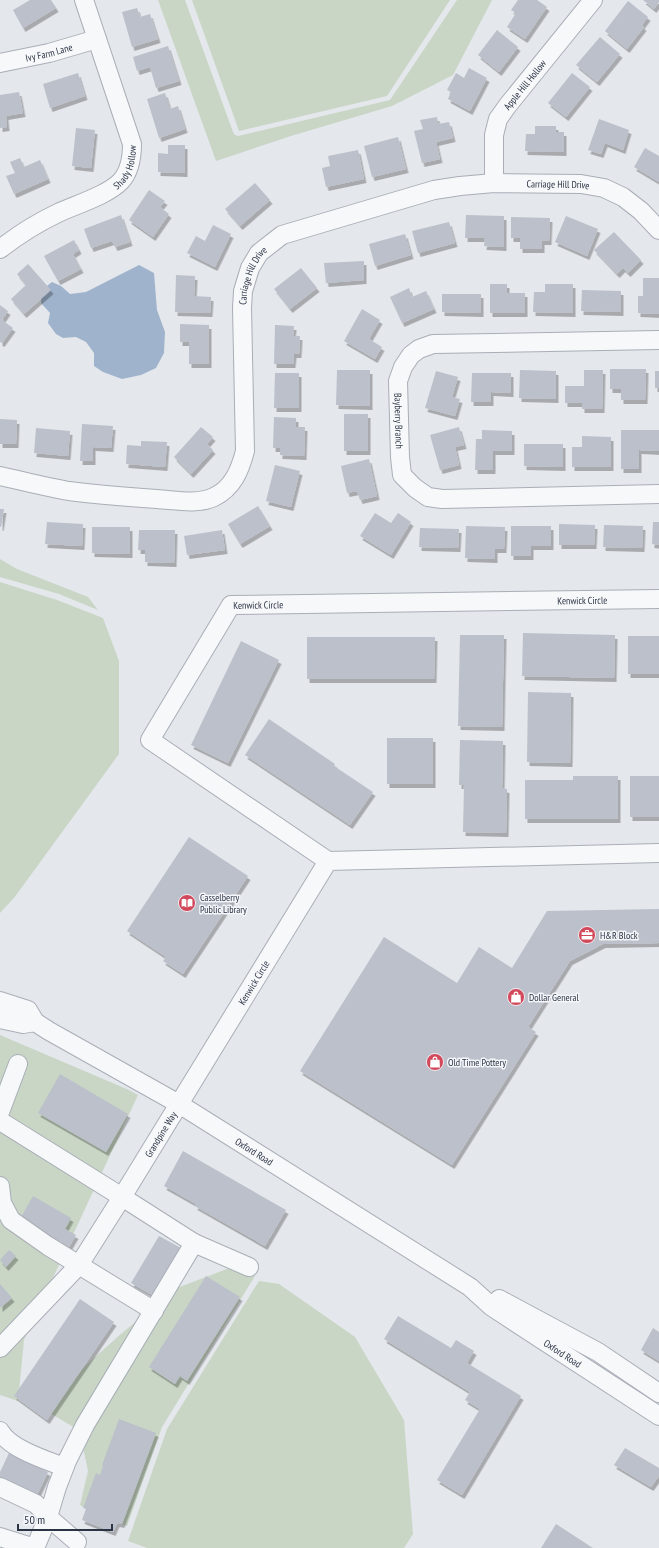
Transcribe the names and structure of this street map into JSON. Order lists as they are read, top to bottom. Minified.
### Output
{"streets":{"street":["Ivy Farm Lane","Apple Hill Hollow","Shady Hollow","Carriage Hill Drive","Bayberry Branch","Kenwick Circle","Grandpine Way","Oxford Road"]},"crossings":[["Ivy Farm Lane","Shady Hollow"],["Apple Hill Hollow","Carriage Hill Drive"],["Kenwick Circle","Grandpine Way"],["Kenwick Circle","Oxford Road"],["Grandpine Way","Oxford Road"]],"places":{"library":["Casselberry Public Library"],"office":["H&R Block"],"shop":["Dollar General","Old Time Pottery"]},"scale_bar":"50 m"}
